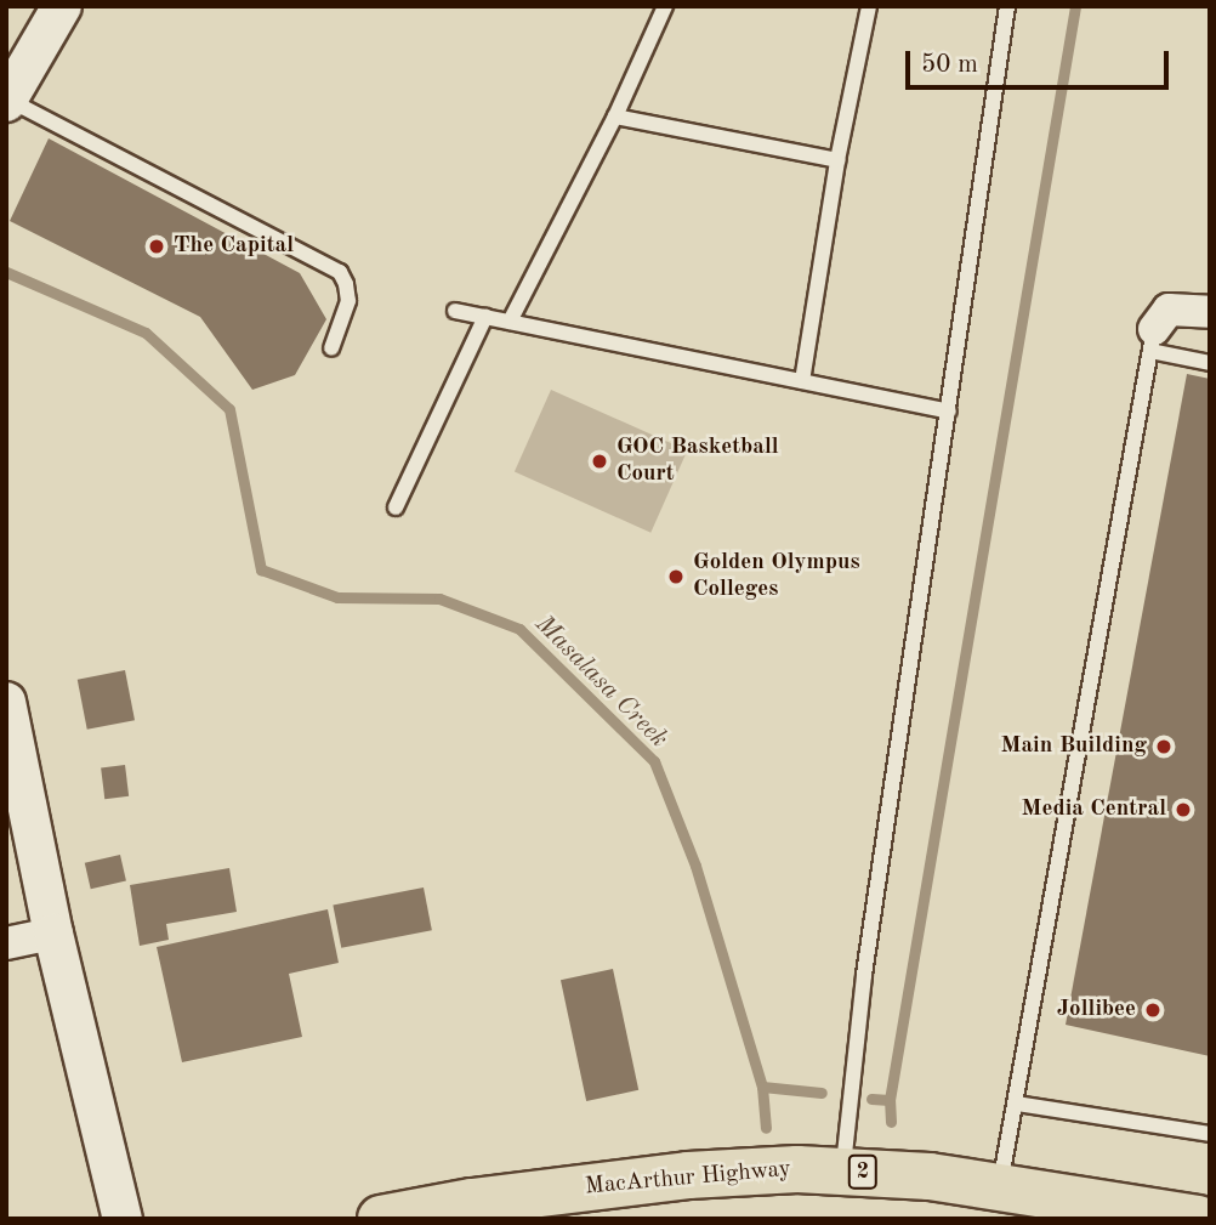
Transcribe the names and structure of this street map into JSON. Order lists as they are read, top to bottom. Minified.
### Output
{"streets":{"highway":["2","MacArthur Highway"]},"water":["Masalasa Creek"],"places":["The Capital","GOC Basketball Court","Golden Olympus Colleges","Main Building","Media Central","Jollibee"],"scale_bar":"50 m"}
